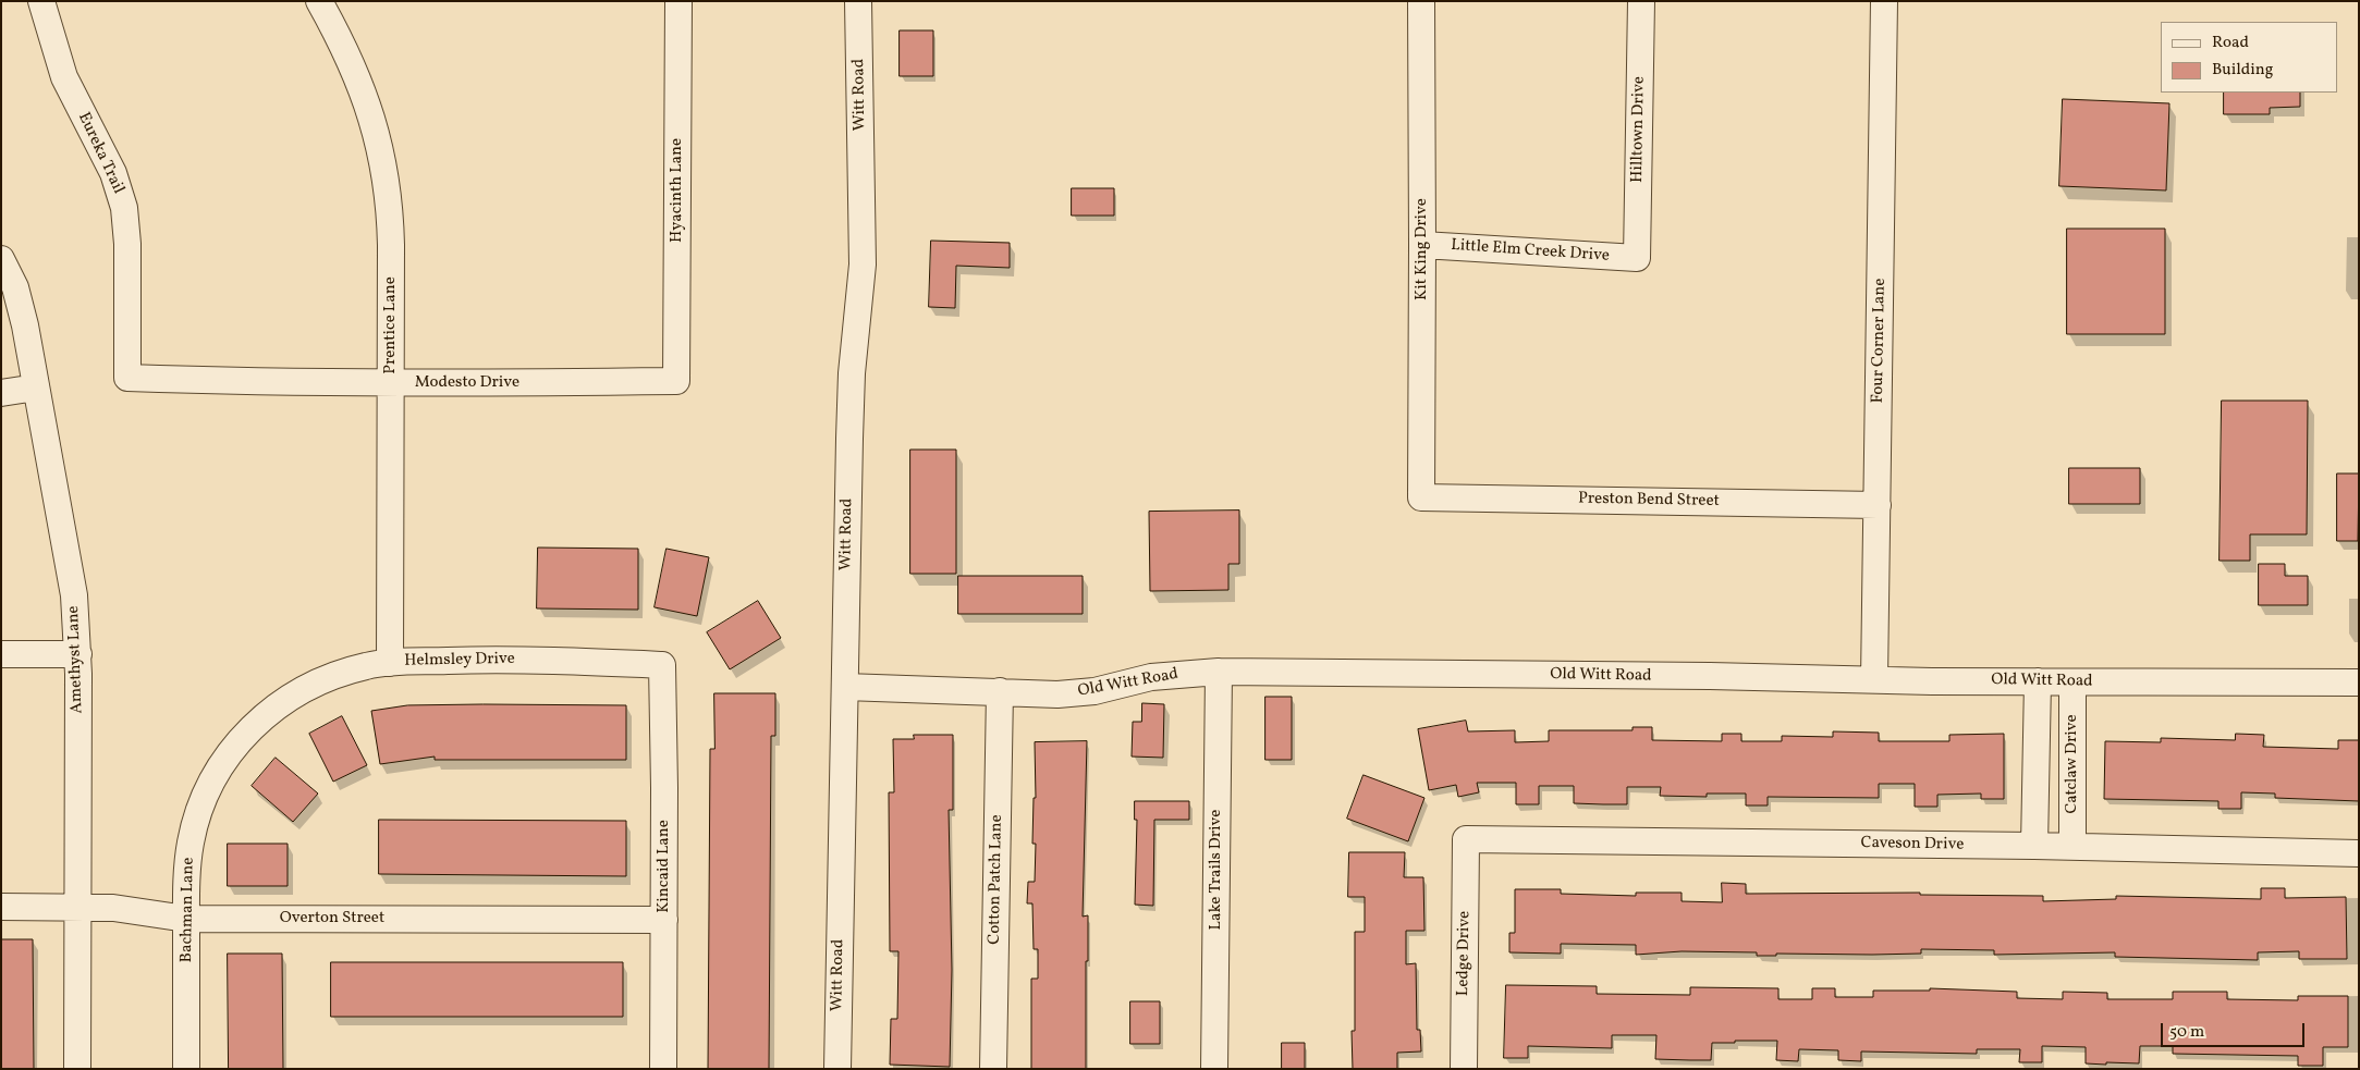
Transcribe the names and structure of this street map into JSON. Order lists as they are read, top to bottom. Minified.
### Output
{"streets":{"street":["Witt Road","Hilltown Drive","Eureka Trail","Hyacinth Lane","Kit King Drive","Little Elm Creek Drive","Prentice Lane","Four Corner Lane","Modesto Drive","Preston Bend Street","Amethyst Lane","Helmsley Drive","Old Witt Road","Catclaw Drive","Caveson Drive","Kincaid Lane","Lake Trails Drive","Cotton Patch Lane","Bachman Lane","Overton Street","Ledge Drive"]},"crossings":[["Witt Road","Old Witt Road"],["Hilltown Drive","Little Elm Creek Drive"],["Eureka Trail","Modesto Drive"],["Hyacinth Lane","Modesto Drive"],["Kit King Drive","Little Elm Creek Drive"],["Kit King Drive","Preston Bend Street"],["Prentice Lane","Modesto Drive"],["Prentice Lane","Helmsley Drive"],["Four Corner Lane","Preston Bend Street"],["Four Corner Lane","Old Witt Road"],["Amethyst Lane","Overton Street"],["Helmsley Drive","Kincaid Lane"],["Helmsley Drive","Bachman Lane"],["Old Witt Road","Catclaw Drive"],["Old Witt Road","Lake Trails Drive"],["Old Witt Road","Cotton Patch Lane"],["Catclaw Drive","Caveson Drive"],["Caveson Drive","Ledge Drive"],["Kincaid Lane","Overton Street"],["Bachman Lane","Overton Street"]],"legend":["Road","Building"],"scale_bar":"50 m"}
